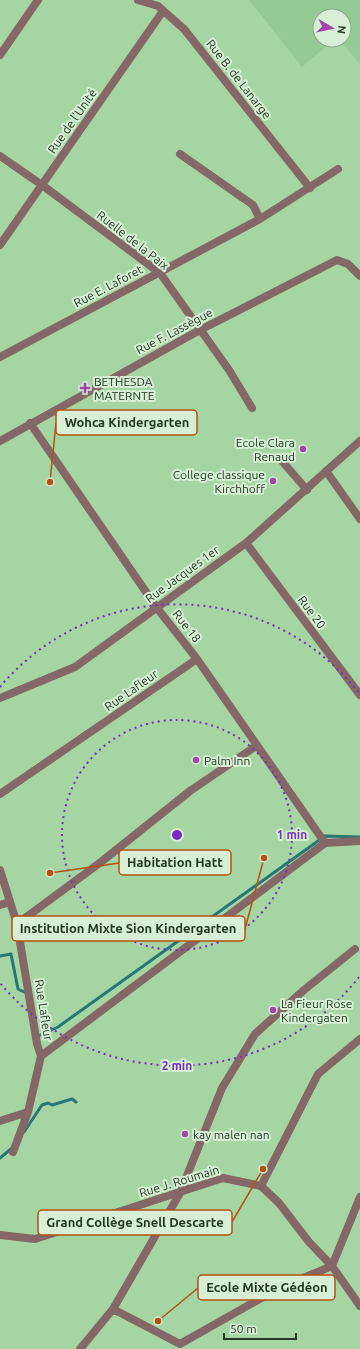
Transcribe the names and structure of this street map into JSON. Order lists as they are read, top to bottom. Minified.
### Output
{"streets":{"street":["Rue B. de Lanarge","Rue de l'Unité","Ruelle de la Paix","Rue E. Laforet","Rue F. Lassègue","Rue Jacques 1er","Rue 20","Rue 18","Rue Lafleur","Rue J. Roumain"]},"crossings":[["Rue B. de Lanarge","Rue de l'Unité"],["Rue B. de Lanarge","Rue E. Laforet"],["Rue de l'Unité","Ruelle de la Paix"],["Ruelle de la Paix","Rue E. Laforet"],["Ruelle de la Paix","Rue F. Lassègue"],["Rue F. Lassègue","Rue 18"],["Rue Jacques 1er","Rue 20"],["Rue Jacques 1er","Rue 18"],["Rue 18","Rue Lafleur"]],"places":{"health":["BETHESDA MATERNTE"],"other":["Ecole Clara Renaud","College classique Kirchhoff","Wohca Kindergarten","Palm Inn","Institution Mixte Sion Kindergarten","Habitation Hatt","La Fieur Rose Kindergaten","kay malen nan","Grand Collège Snell Descarte","Ecole Mixte Gédéon"]},"scale_bar":"50 m","north":"right","rings":["1 min","2 min"]}
